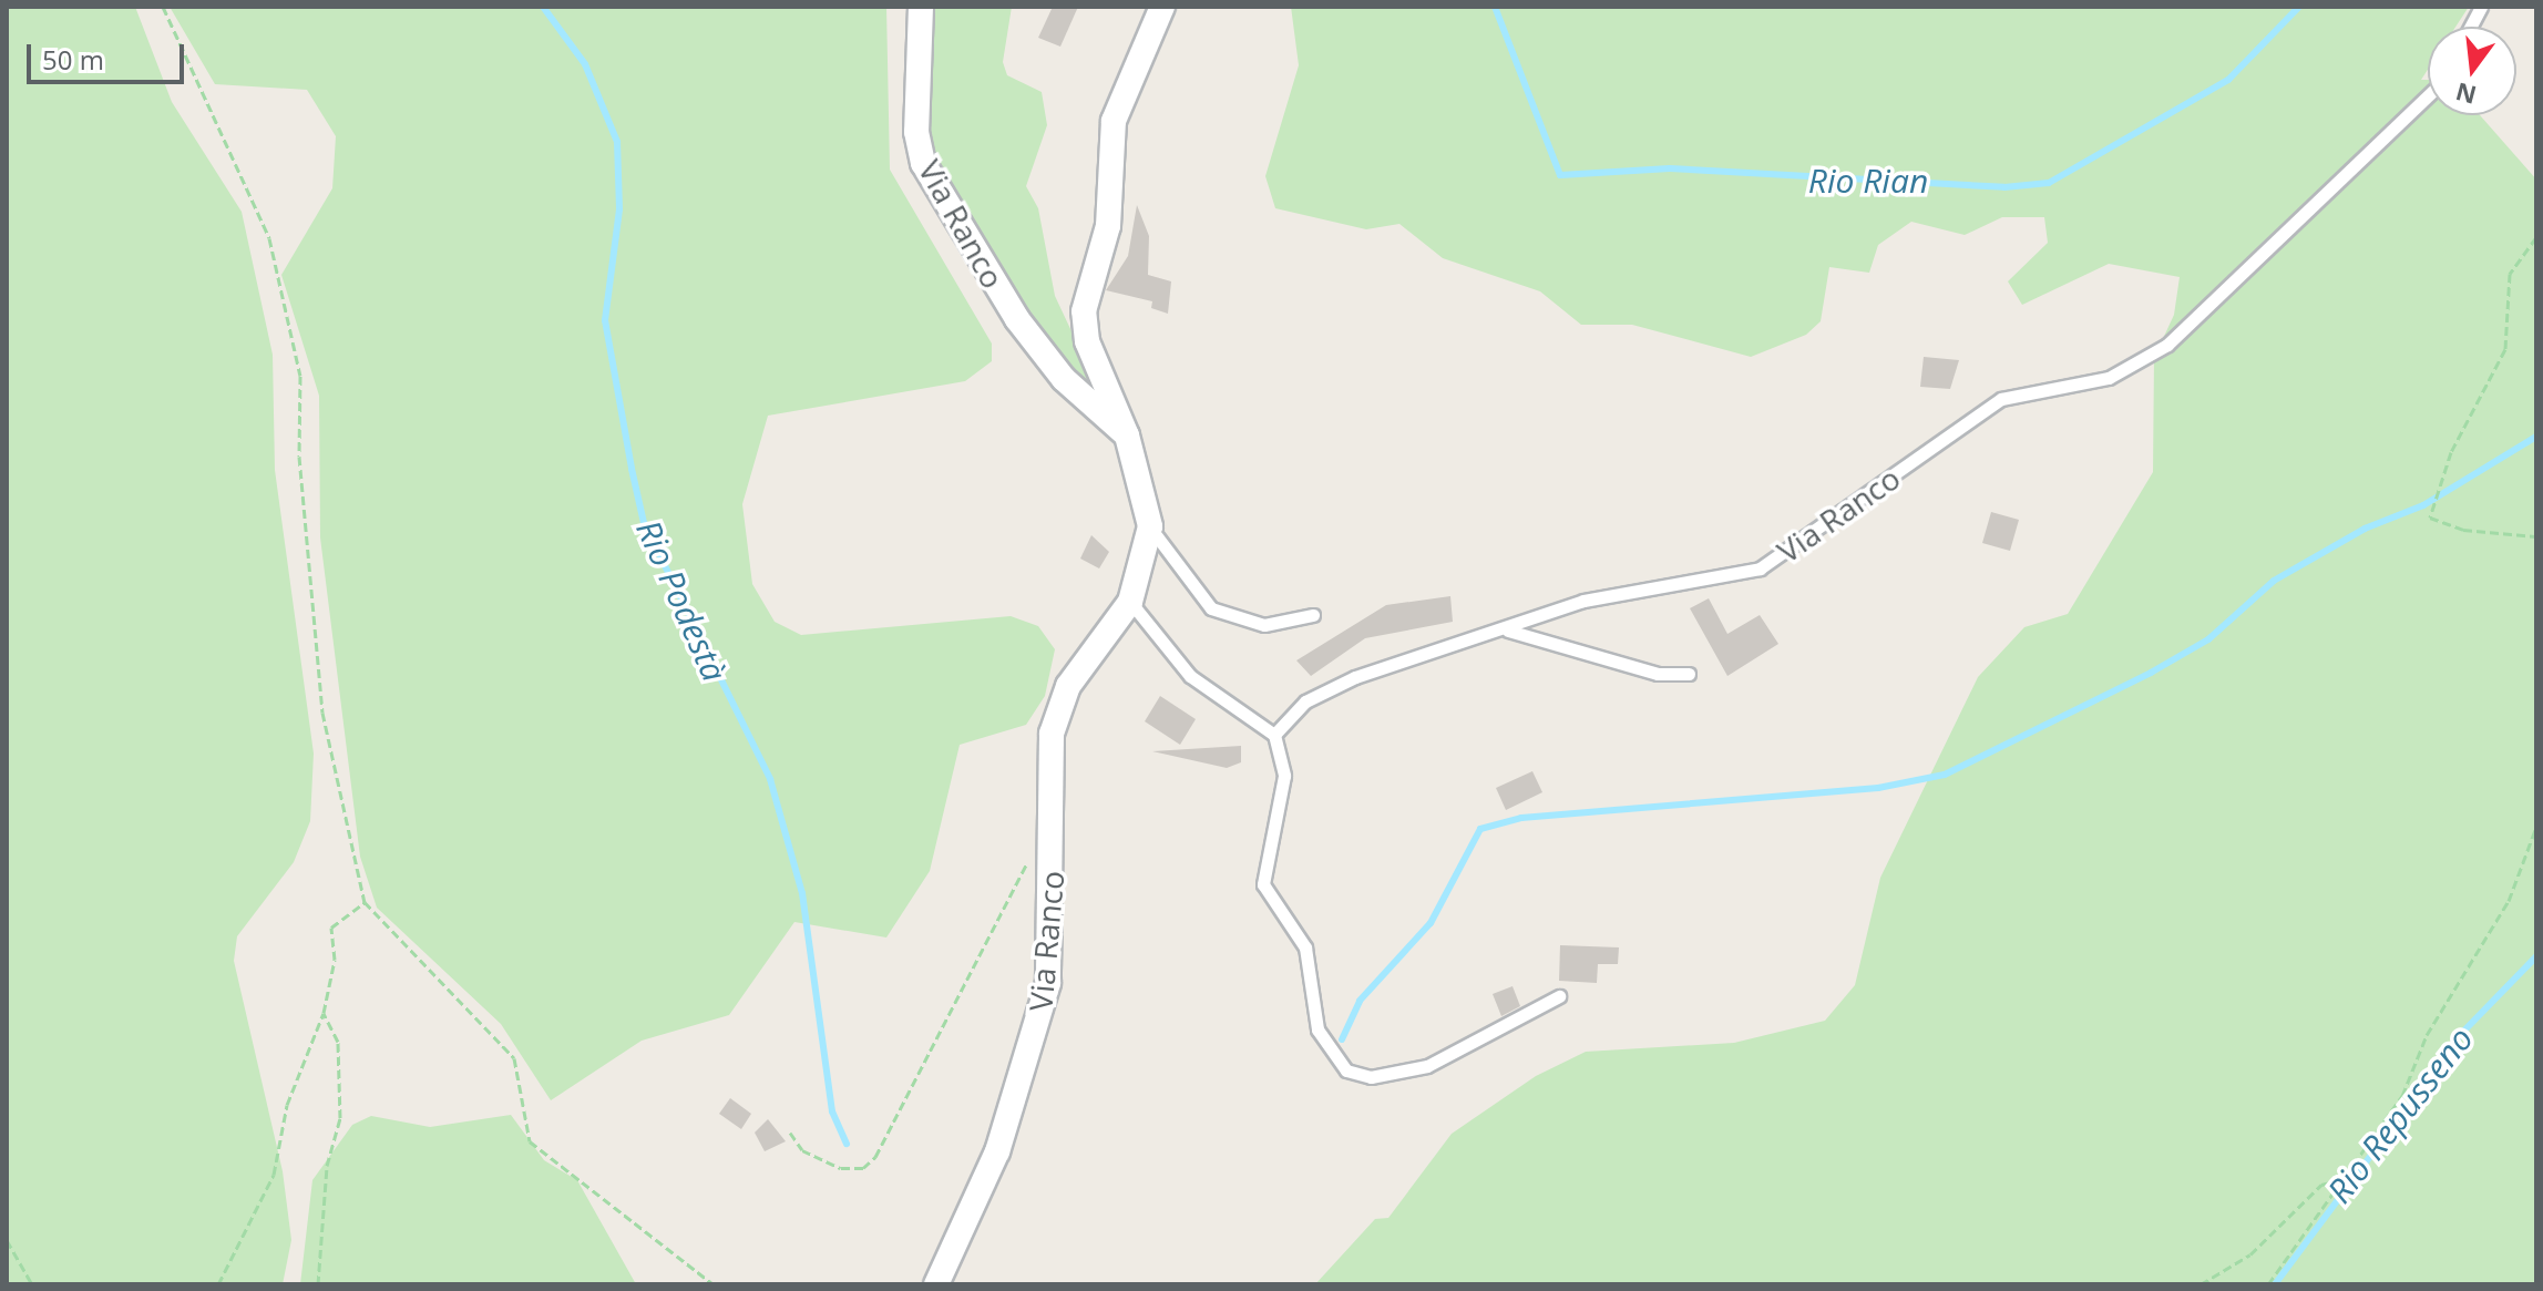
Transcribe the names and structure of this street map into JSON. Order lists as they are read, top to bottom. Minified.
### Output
{"streets":{"street":["Via Ranco"]},"water":["Rio Rian","Rio Podestà","Rio Repusseno"],"scale_bar":"50 m","north":"bottom"}
